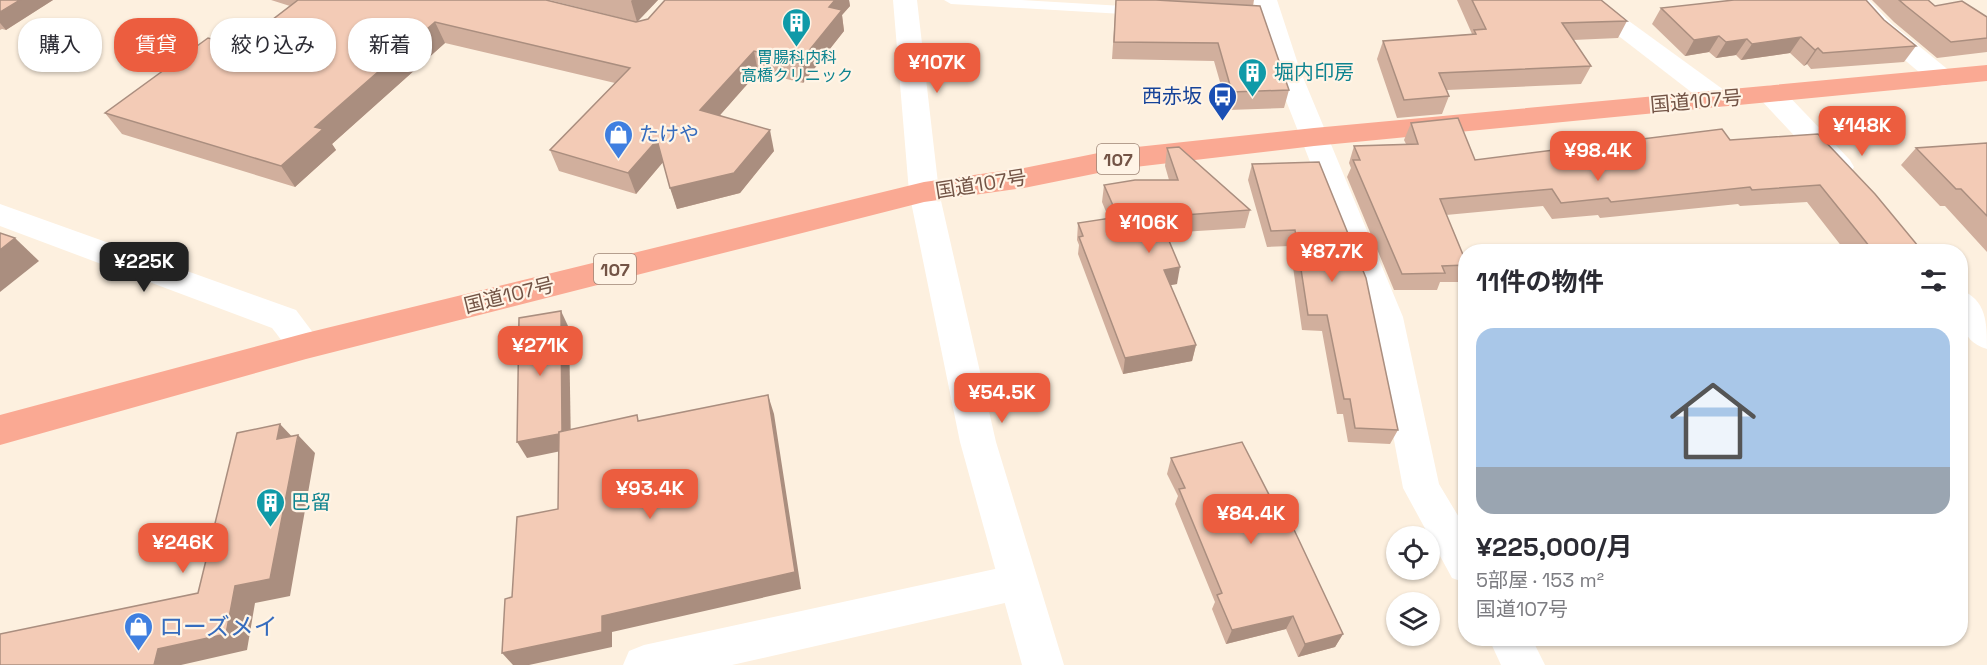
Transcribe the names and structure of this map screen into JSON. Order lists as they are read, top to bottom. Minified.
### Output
{"streets":{"highway":["国道107号","107"]},"places":{"building":["胃腸科内科 高橋クリニック","堀内印房","巴留"],"bus stop":["西赤坂"],"shop":["たけや","ローズメイ"]},"page":{"chip":["購入","賃貸","絞り込み","新着"],"price":["¥107K","¥148K","¥98.4K","¥106K","¥87.7K","¥225K","¥271K","¥54.5K","¥93.4K","¥84.4K","¥246K"],"heading":"11件の物件","list":[{"name":"¥225,000/月","note":"5部屋 · 153 m² · 国道107号"}]}}
